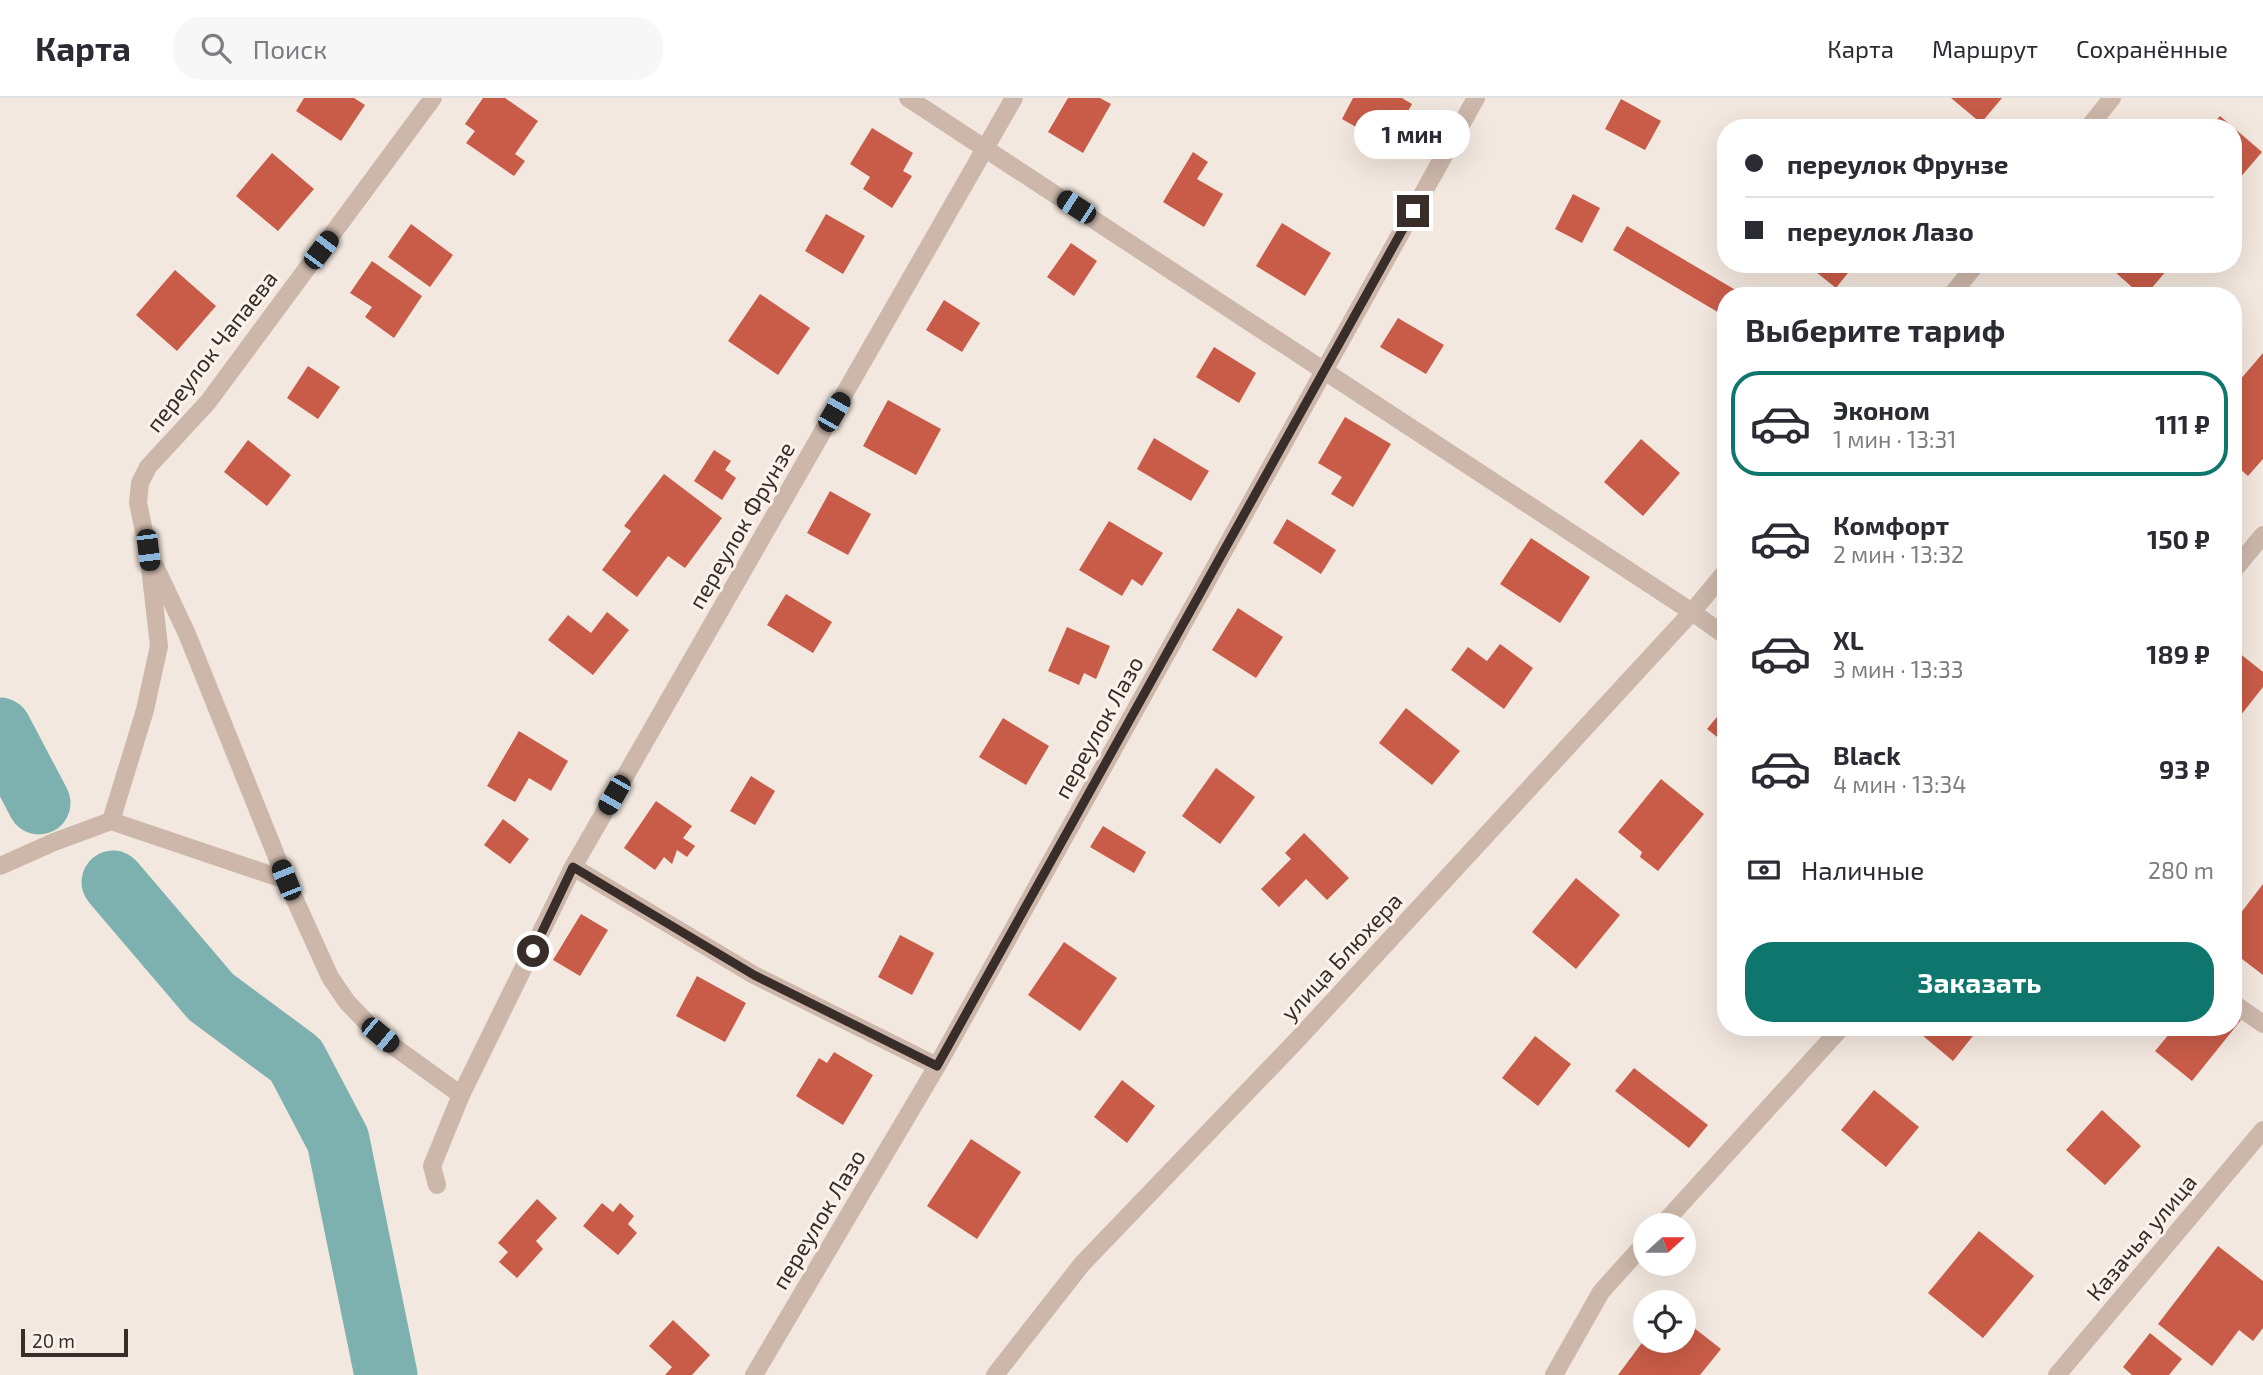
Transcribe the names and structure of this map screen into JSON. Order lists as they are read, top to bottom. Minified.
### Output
{"streets":{"street":["переулок Чапаева","переулок Фрунзе","переулок Лазо","улица Блюхера","Казачья улица"]},"scale_bar":"20 m","north":"right","page":{"header":"Карта","search":"Поиск","nav":["Карта","Маршрут","Сохранённые"],"bubble":"1 мин","banner":["переулок Фрунзе","переулок Лазо"],"heading":"Выберите тариф","list":[{"name":"Эконом","note":"1 мин · 13:31","value":"111 ₽"},{"name":"Комфорт","note":"2 мин · 13:32","value":"150 ₽"},{"name":"XL","note":"3 мин · 13:33","value":"189 ₽"},{"name":"Black","note":"4 мин · 13:34","value":"93 ₽"}],"pay":["Наличные","280 m"],"buttons":"Заказать","scale":"20 m"}}
